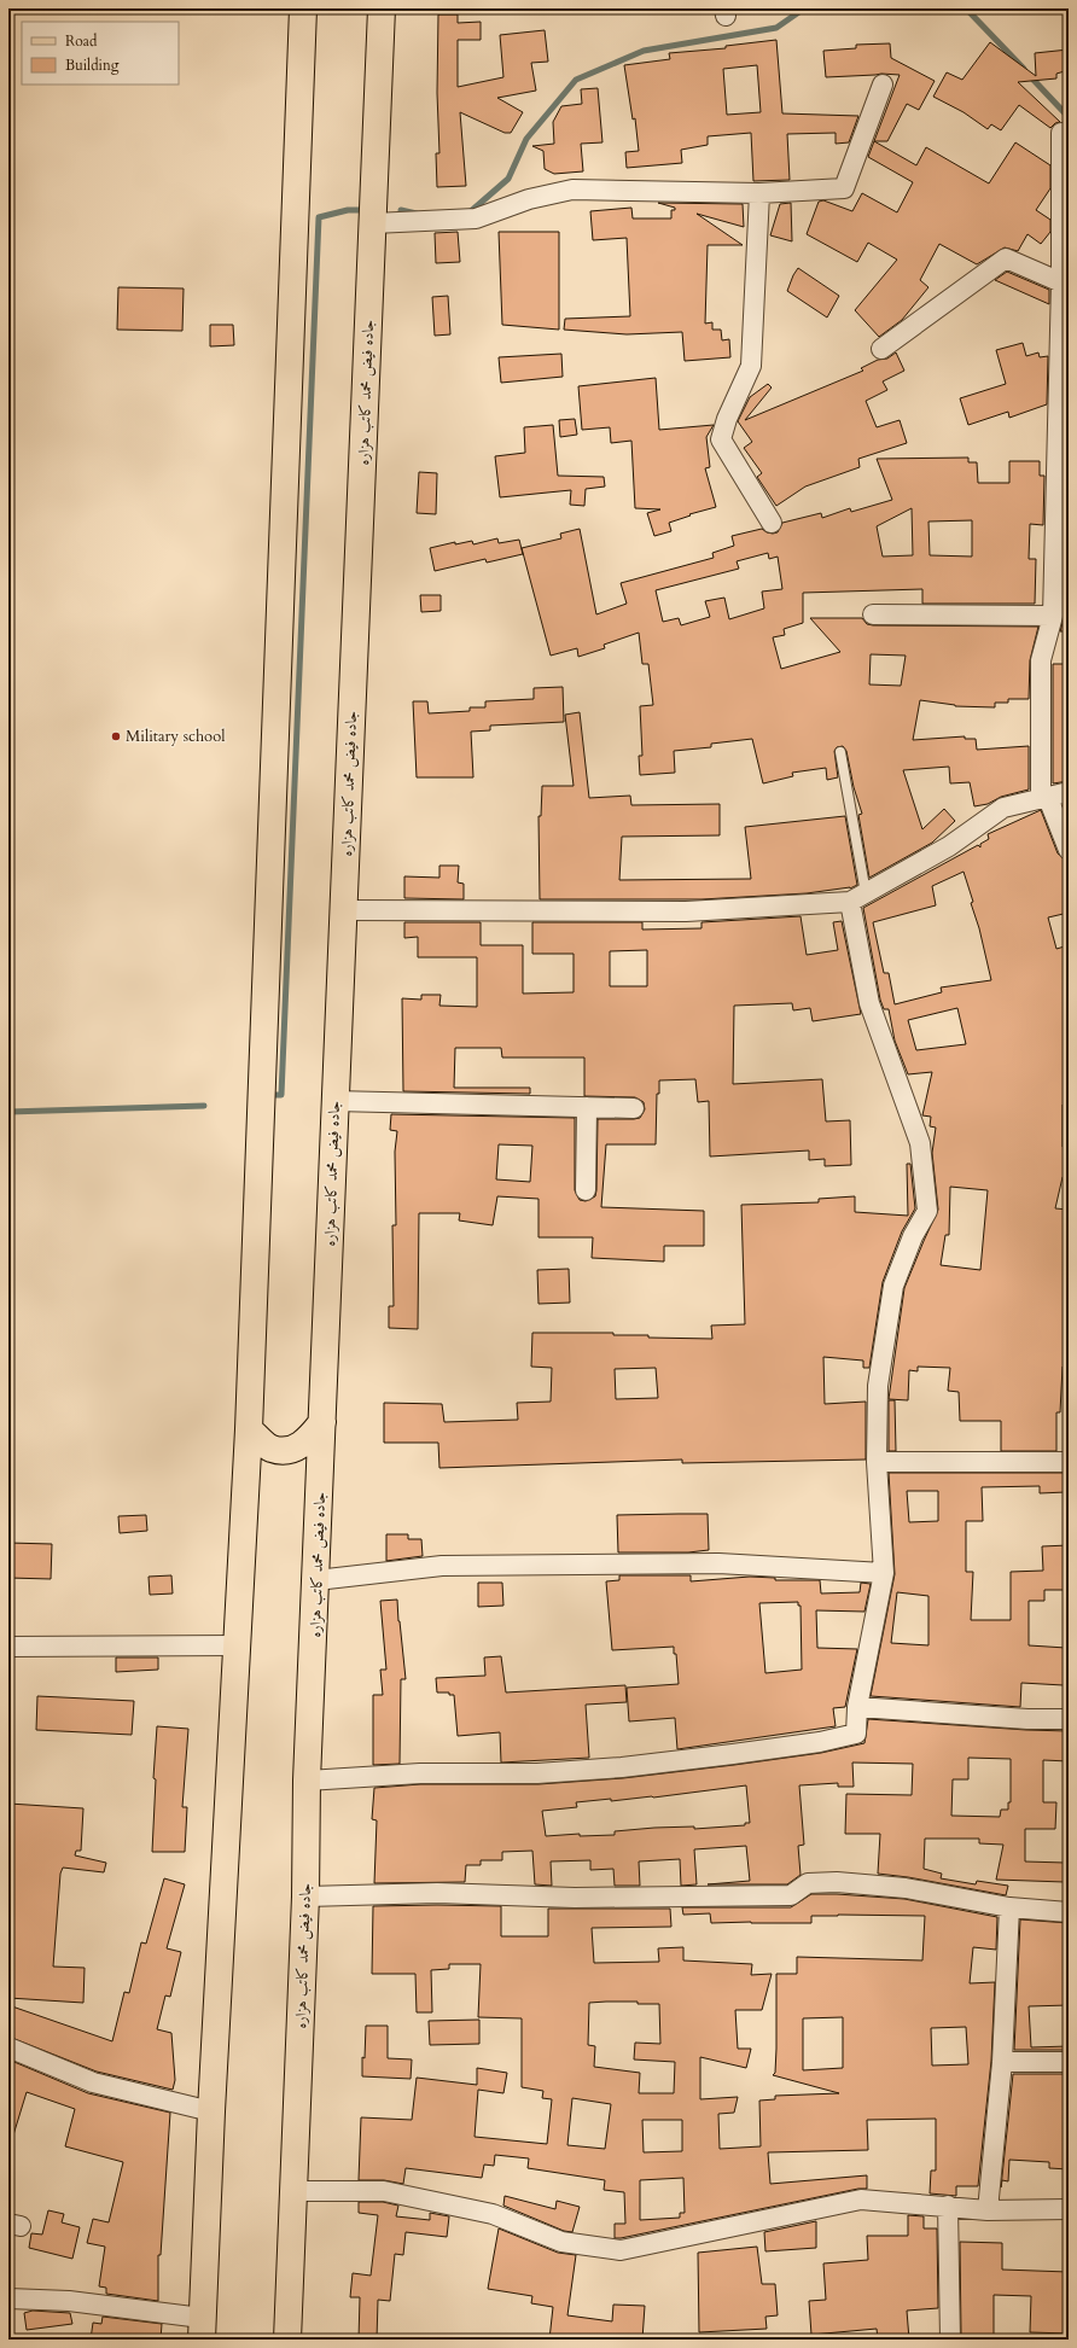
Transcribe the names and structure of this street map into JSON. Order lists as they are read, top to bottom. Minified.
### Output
{"streets":{"main road":["جاده فیض محمد کاتب هزاره"]},"places":["Military school"],"legend":["Road","Building"]}
